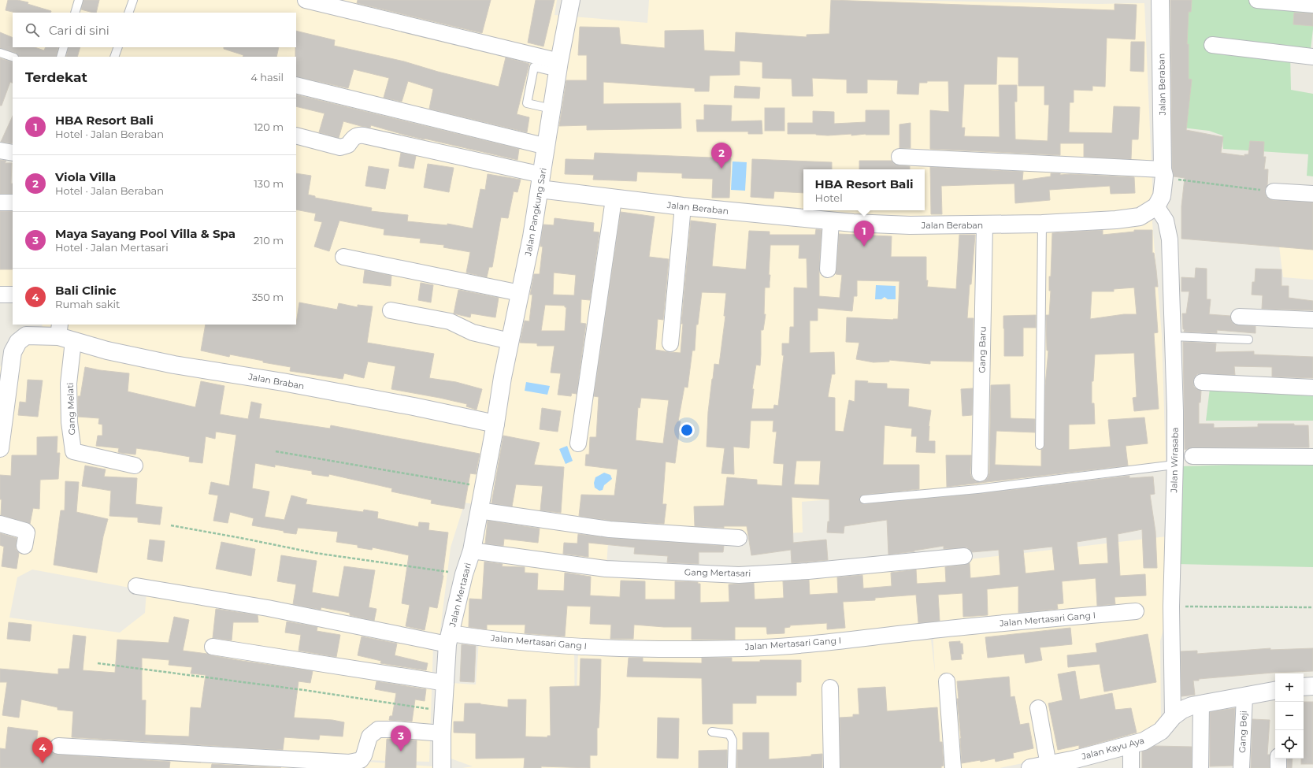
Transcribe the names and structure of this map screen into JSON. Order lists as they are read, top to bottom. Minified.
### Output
{"streets":{"street":["Jalan Beraban","Jalan Pangkung Sari","Gang Baru","Jalan Braban","Gang Melati","Jalan Wirasaba","Gang Mertasari","Jalan Mertasari","Jalan Mertasari Gang I","Gang Beji","Jalan Kayu Aya"]},"crossings":[["Jalan Beraban","Jalan Pangkung Sari"],["Jalan Beraban","Gang Baru"],["Jalan Beraban","Jalan Wirasaba"],["Jalan Pangkung Sari","Jalan Braban"],["Jalan Pangkung Sari","Jalan Mertasari"],["Jalan Braban","Gang Melati"],["Jalan Braban","Jalan Mertasari"],["Jalan Wirasaba","Jalan Kayu Aya"],["Gang Mertasari","Jalan Mertasari"],["Jalan Mertasari","Jalan Mertasari Gang I"],["Gang Beji","Jalan Kayu Aya"]],"page":{"search":"Cari di sini","heading":["Terdekat","4 hasil"],"list":[{"mark":"1","name":"HBA Resort Bali","note":"Hotel · Jalan Beraban","value":"120 m"},{"mark":"2","name":"Viola Villa","note":"Hotel · Jalan Beraban","value":"130 m"},{"mark":"3","name":"Maya Sayang Pool Villa & Spa","note":"Hotel · Jalan Mertasari","value":"210 m"},{"mark":"4","name":"Bali Clinic","note":"Rumah sakit","value":"350 m"}],"pins":["2","1","3","4"],"popup":["HBA Resort Bali","Hotel"],"map_buttons":["+","−"]}}
